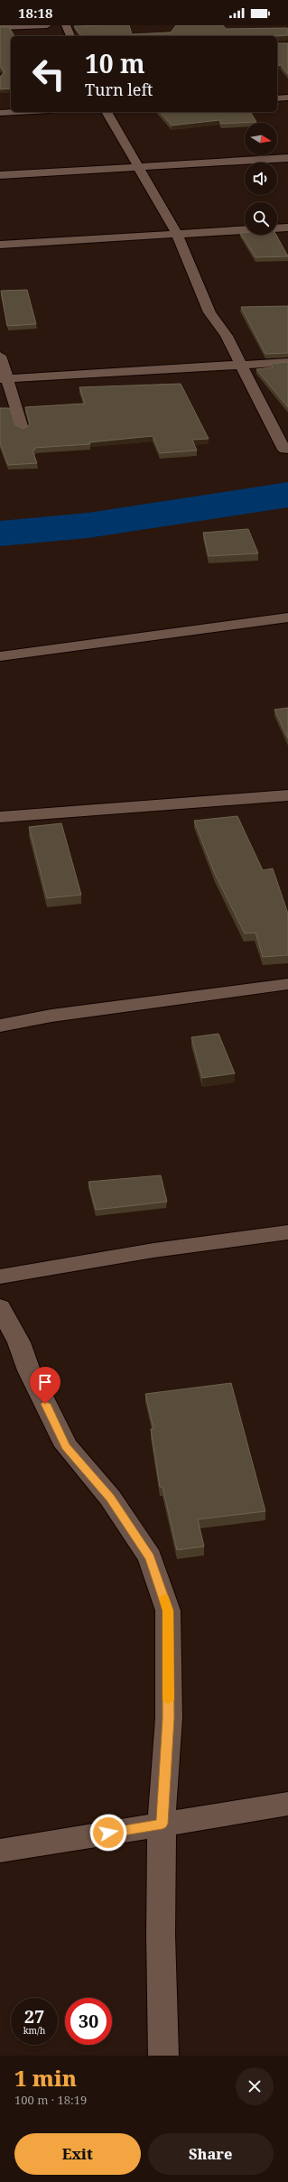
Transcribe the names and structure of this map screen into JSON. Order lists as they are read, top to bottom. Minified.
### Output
{"north":"right","page":{"status":"18:18","turn":["10 m","Turn left"],"speed":"27 km/h","limit":"30","heading":["1 min","100 m · 18:19"],"buttons":["Exit","Share"]}}
